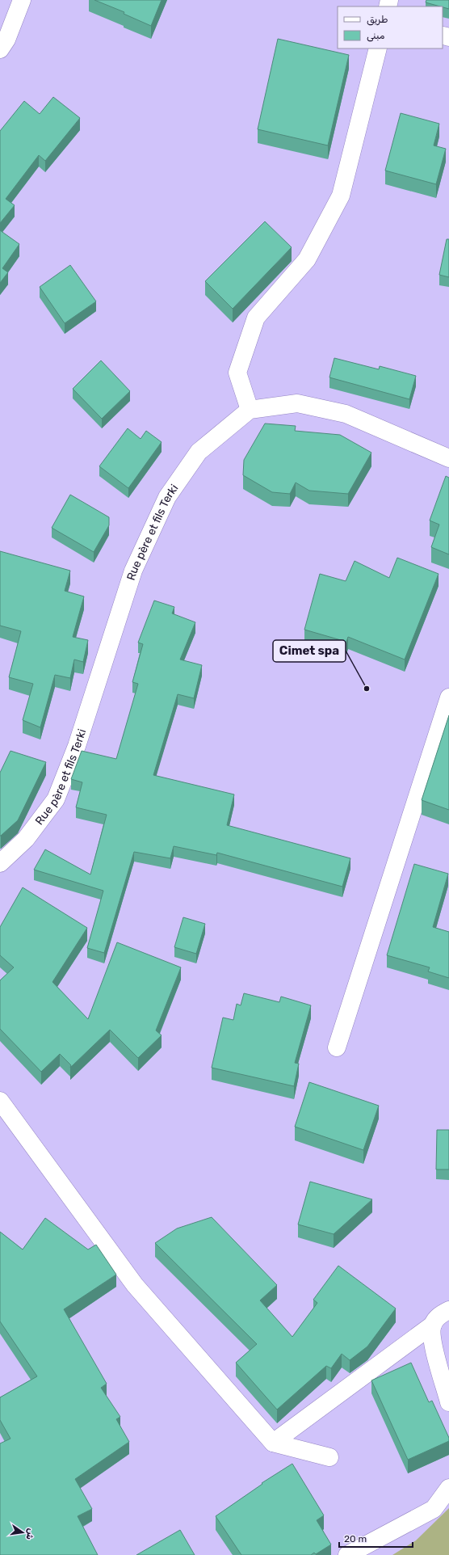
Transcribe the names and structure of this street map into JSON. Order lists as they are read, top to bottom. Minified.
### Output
{"streets":{"street":["Rue père et fils Terki"]},"places":["Cimet spa"],"legend":["طريق","مبنى"],"scale_bar":"20 m","north":"right"}
